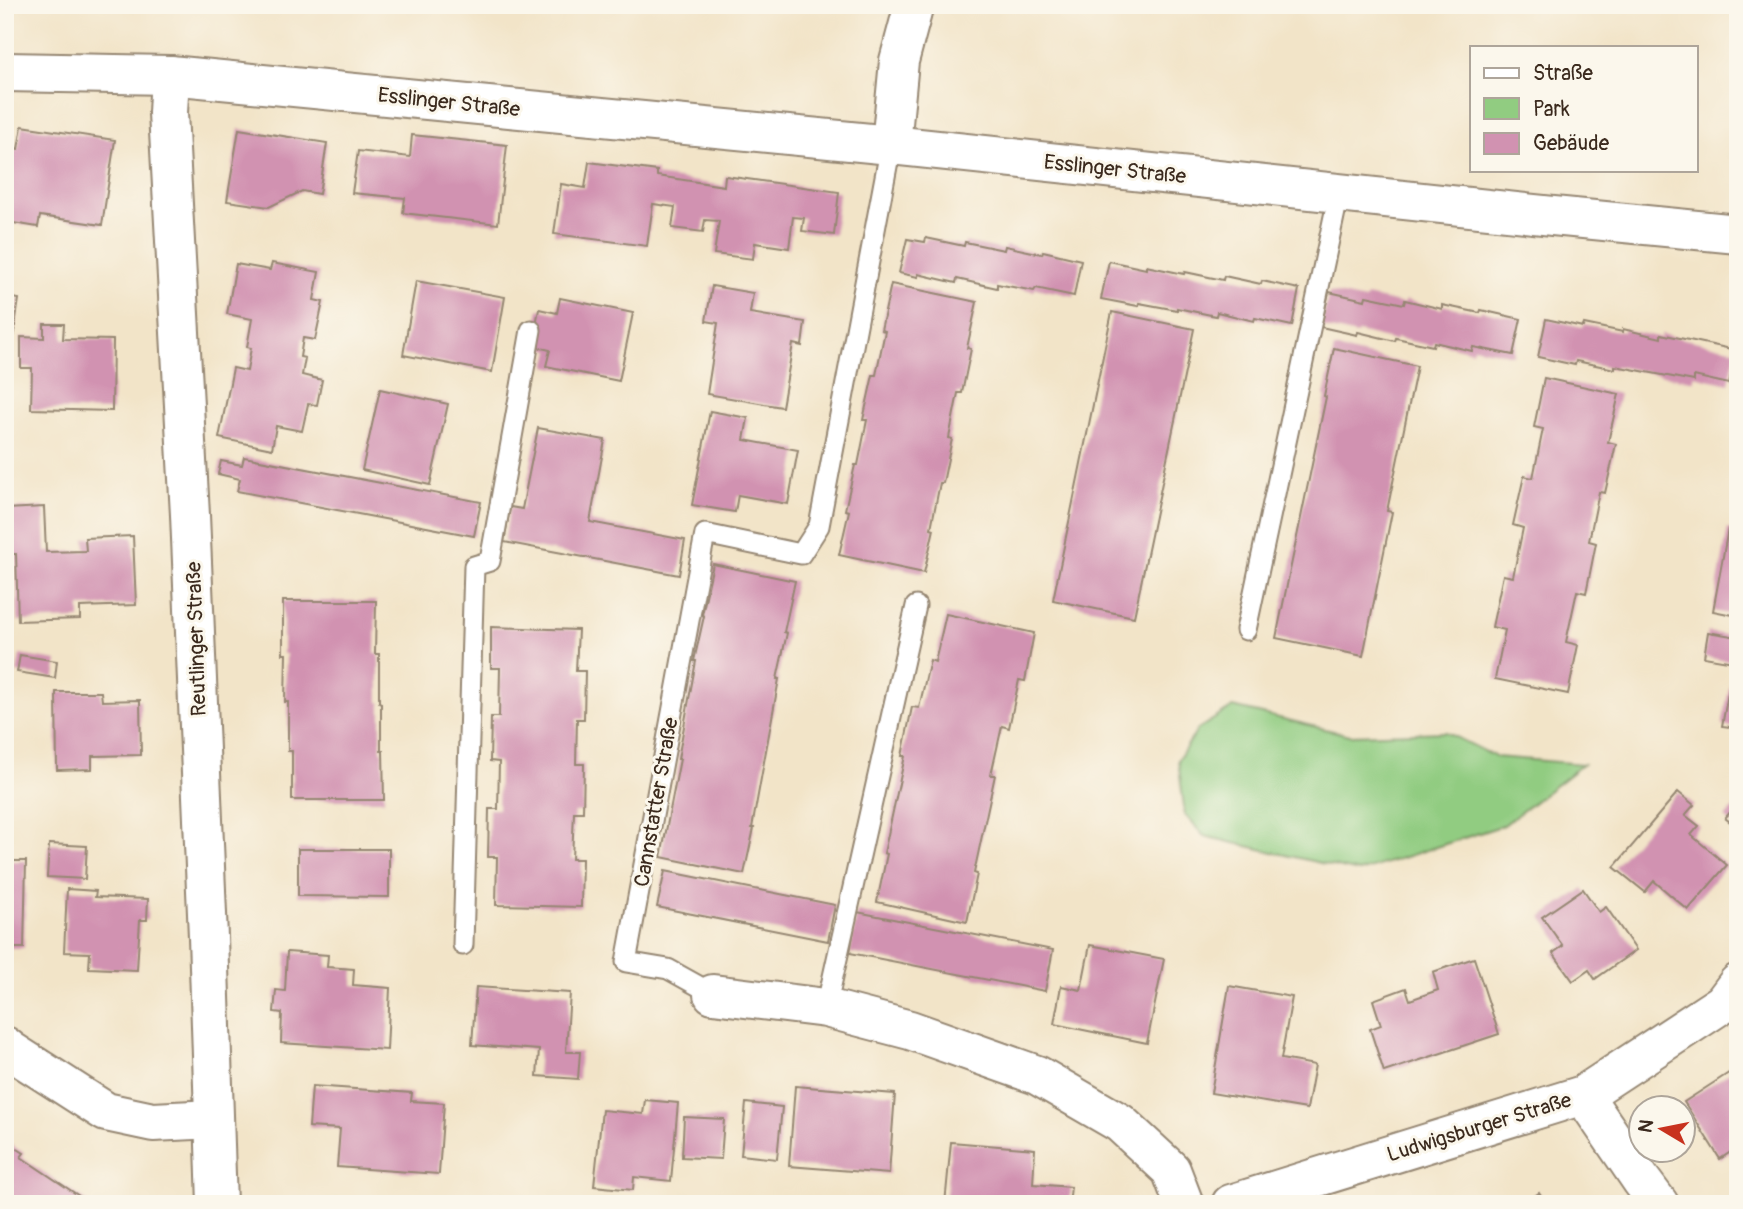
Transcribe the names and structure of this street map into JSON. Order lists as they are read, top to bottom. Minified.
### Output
{"streets":{"street":["Esslinger Straße","Reutlinger Straße","Cannstatter Straße","Ludwigsburger Straße"]},"crossings":[["Esslinger Straße","Reutlinger Straße"],["Esslinger Straße","Cannstatter Straße"]],"legend":["Straße","Park","Gebäude"],"north":"left"}
